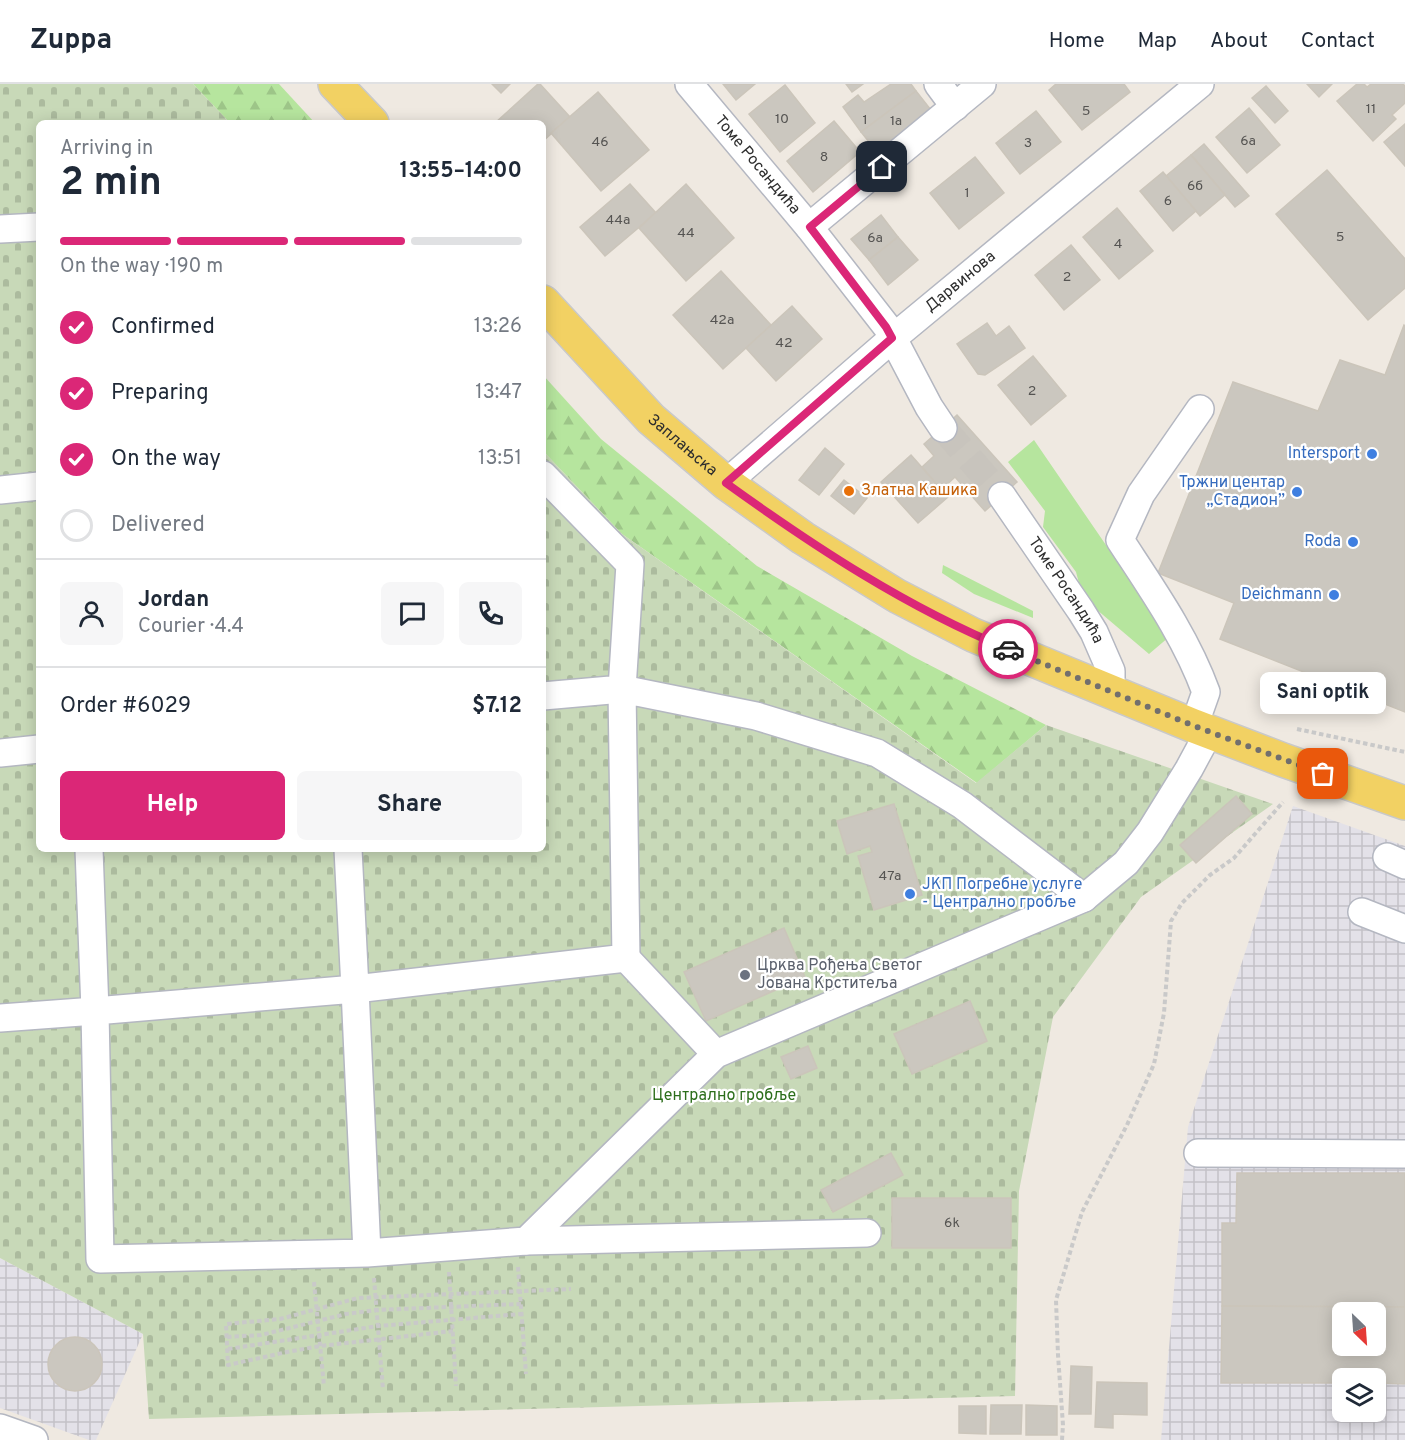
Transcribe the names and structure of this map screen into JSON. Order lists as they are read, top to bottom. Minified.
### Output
{"streets":{"main road":["Заплањска"],"street":["Томе Росандића","Дарвинова"]},"crossings":[["Томе Росандића","Дарвинова"],["Томе Росандића","Заплањска"],["Дарвинова","Заплањска"]],"parks":["Централно гробље"],"places":["Intersport","Златна Кашика","Тржни центар „Стадион”","Roda","Deichmann","Sani optik","ЈКП Погребне услуге - Централно гробље","Црква Рођења Светог Јована Крститеља"],"house_numbers":["11","5","10","1","1a","6a","46","3","8","6б","1","6","44a","44","5","6a","4","2","42a","42","2","47a","6k"],"north":"bottom right","page":{"header":"Zuppa","nav":["Home","Map","About","Contact"],"heading":["2 min","Arriving in","13:55–14:00"],"panel":["Jordan","Courier · 4.4","Order #6029","$7.12"],"bar":"On the way · 190 m","list":[["Confirmed","13:26"],["Preparing","13:47"],["On the way","13:51"],"Delivered"],"bubble":"Sani optik","buttons":["Help","Share"]}}
